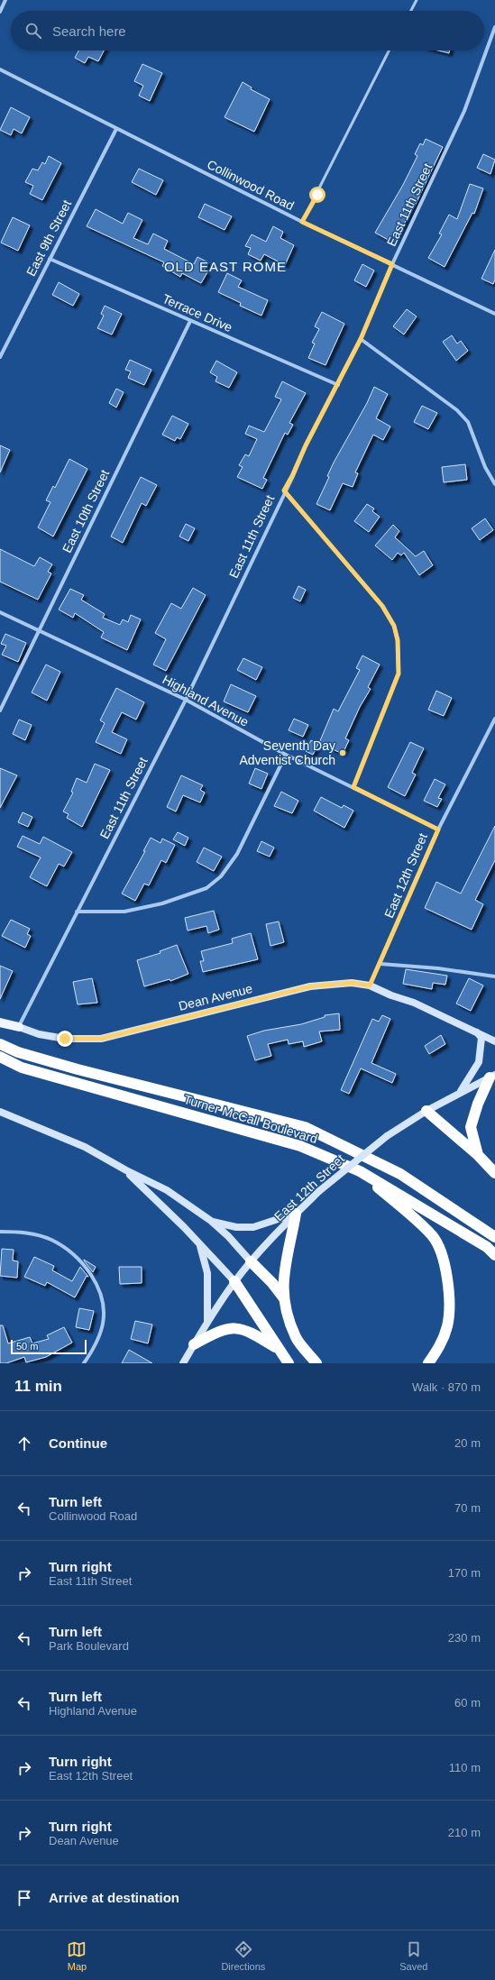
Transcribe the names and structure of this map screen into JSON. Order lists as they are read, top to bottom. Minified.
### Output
{"streets":{"highway":["Turner McCall Boulevard"],"main road":["East 12th Street","Dean Avenue"],"street":["Collinwood Road","East 11th Street","East 9th Street","Terrace Drive","East 10th Street","Highland Avenue"]},"crossings":[["Collinwood Road","East 11th Street"],["Collinwood Road","East 9th Street"],["East 11th Street","Terrace Drive"],["East 11th Street","Highland Avenue"],["East 11th Street","Dean Avenue"],["East 9th Street","Terrace Drive"],["Terrace Drive","East 10th Street"],["East 10th Street","Highland Avenue"],["Highland Avenue","East 12th Street"],["East 12th Street","Dean Avenue"]],"districts":["OLD EAST ROME"],"places":["Seventh Day Adventist Church"],"scale_bar":"50 m","page":{"search":"Search here","scale":"50 m","heading":["11 min","Walk · 870 m"],"list":[["Continue","20 m"],["Turn left","Collinwood Road","70 m"],["Turn right","East 11th Street","170 m"],["Turn left","Park Boulevard","230 m"],["Turn left","Highland Avenue","60 m"],["Turn right","East 12th Street","110 m"],["Turn right","Dean Avenue","210 m"],"Arrive at destination"],"nav":["Map","Directions","Saved"]}}
